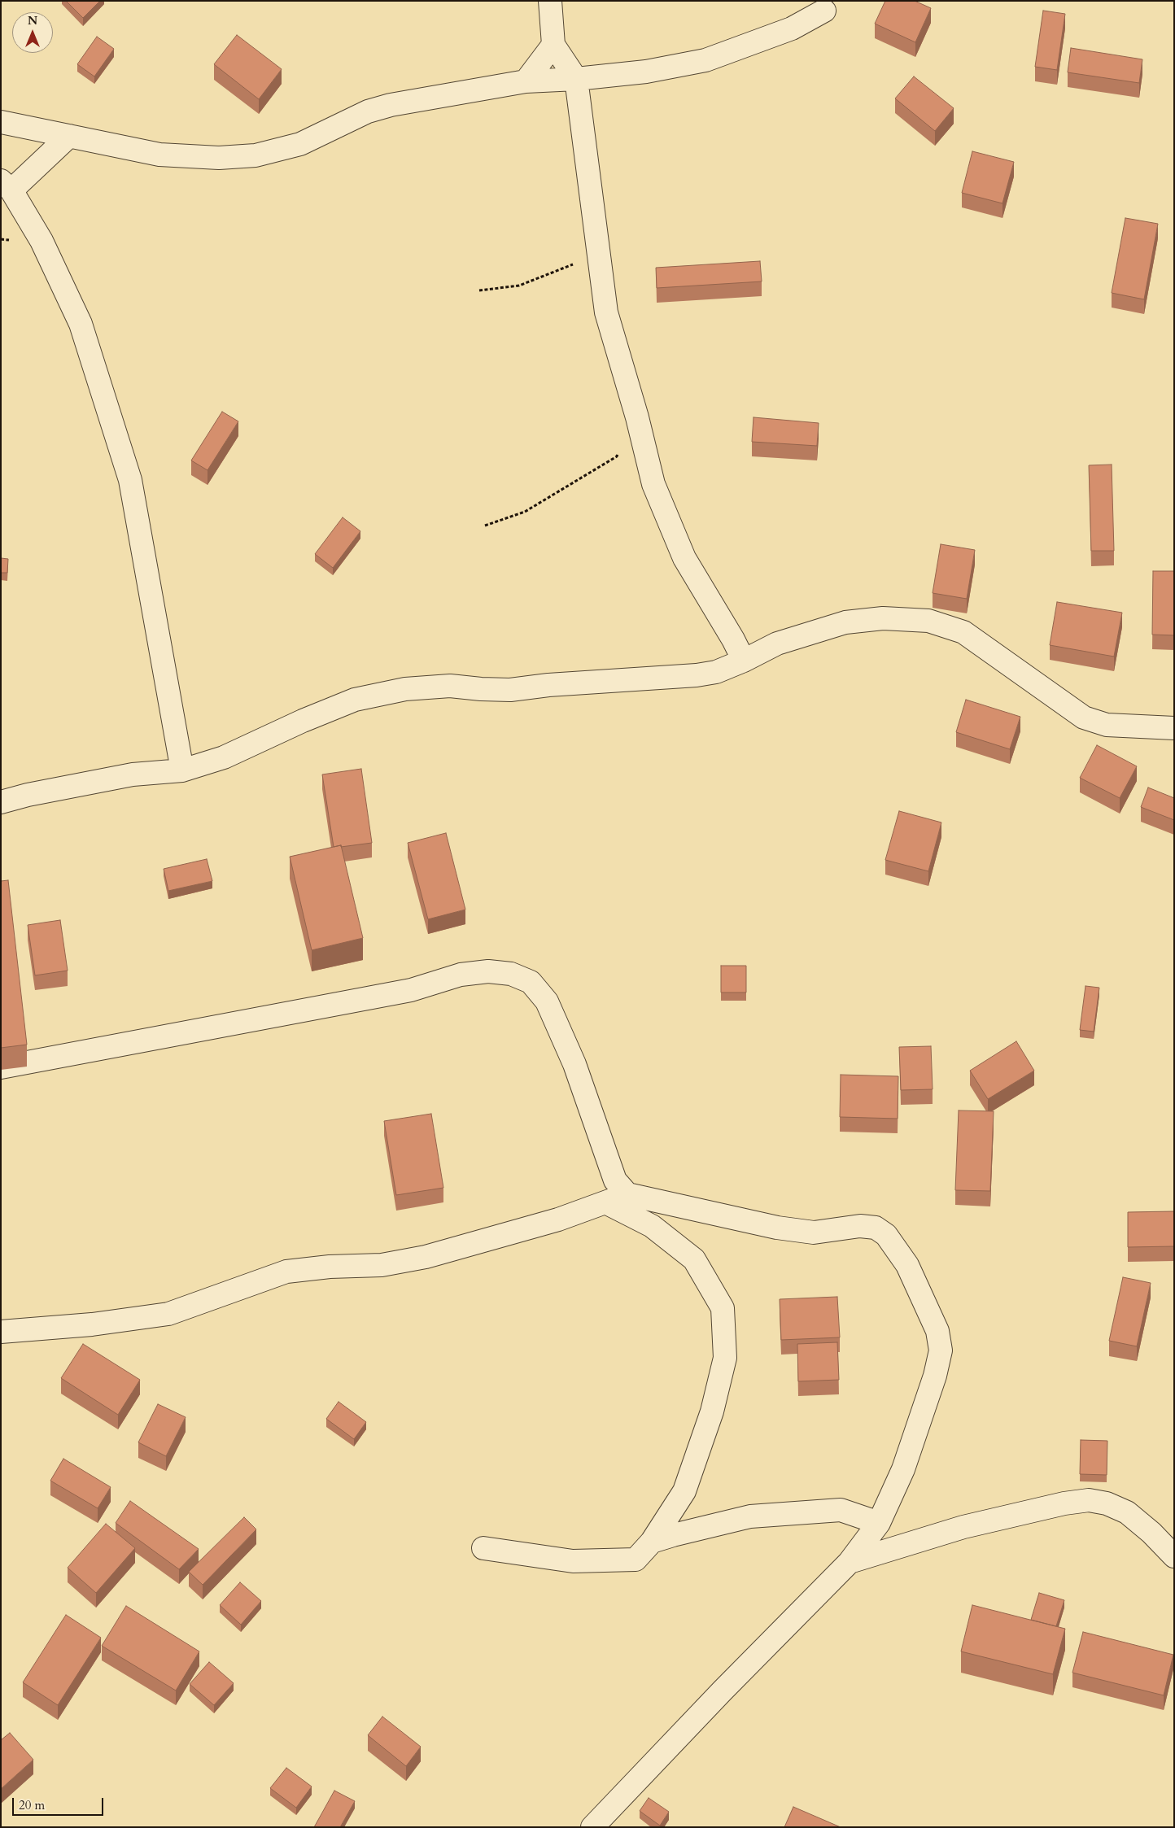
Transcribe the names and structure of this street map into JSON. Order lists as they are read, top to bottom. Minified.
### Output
{"scale_bar":"20 m","north":"top"}
